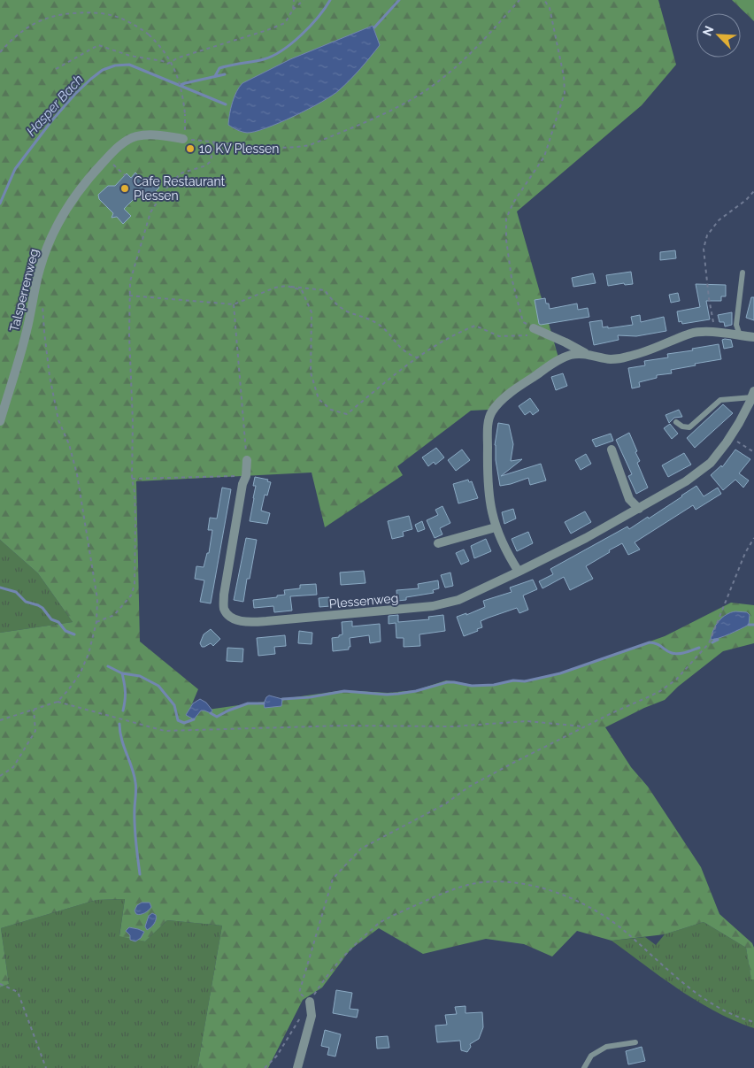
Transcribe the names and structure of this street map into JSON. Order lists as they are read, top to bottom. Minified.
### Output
{"streets":{"street":["Talsperrenweg","Plessenweg"]},"water":["Hasper Bach"],"places":["10 KV Plessen","Cafe Restaurant Plessen"],"north":"top left"}
